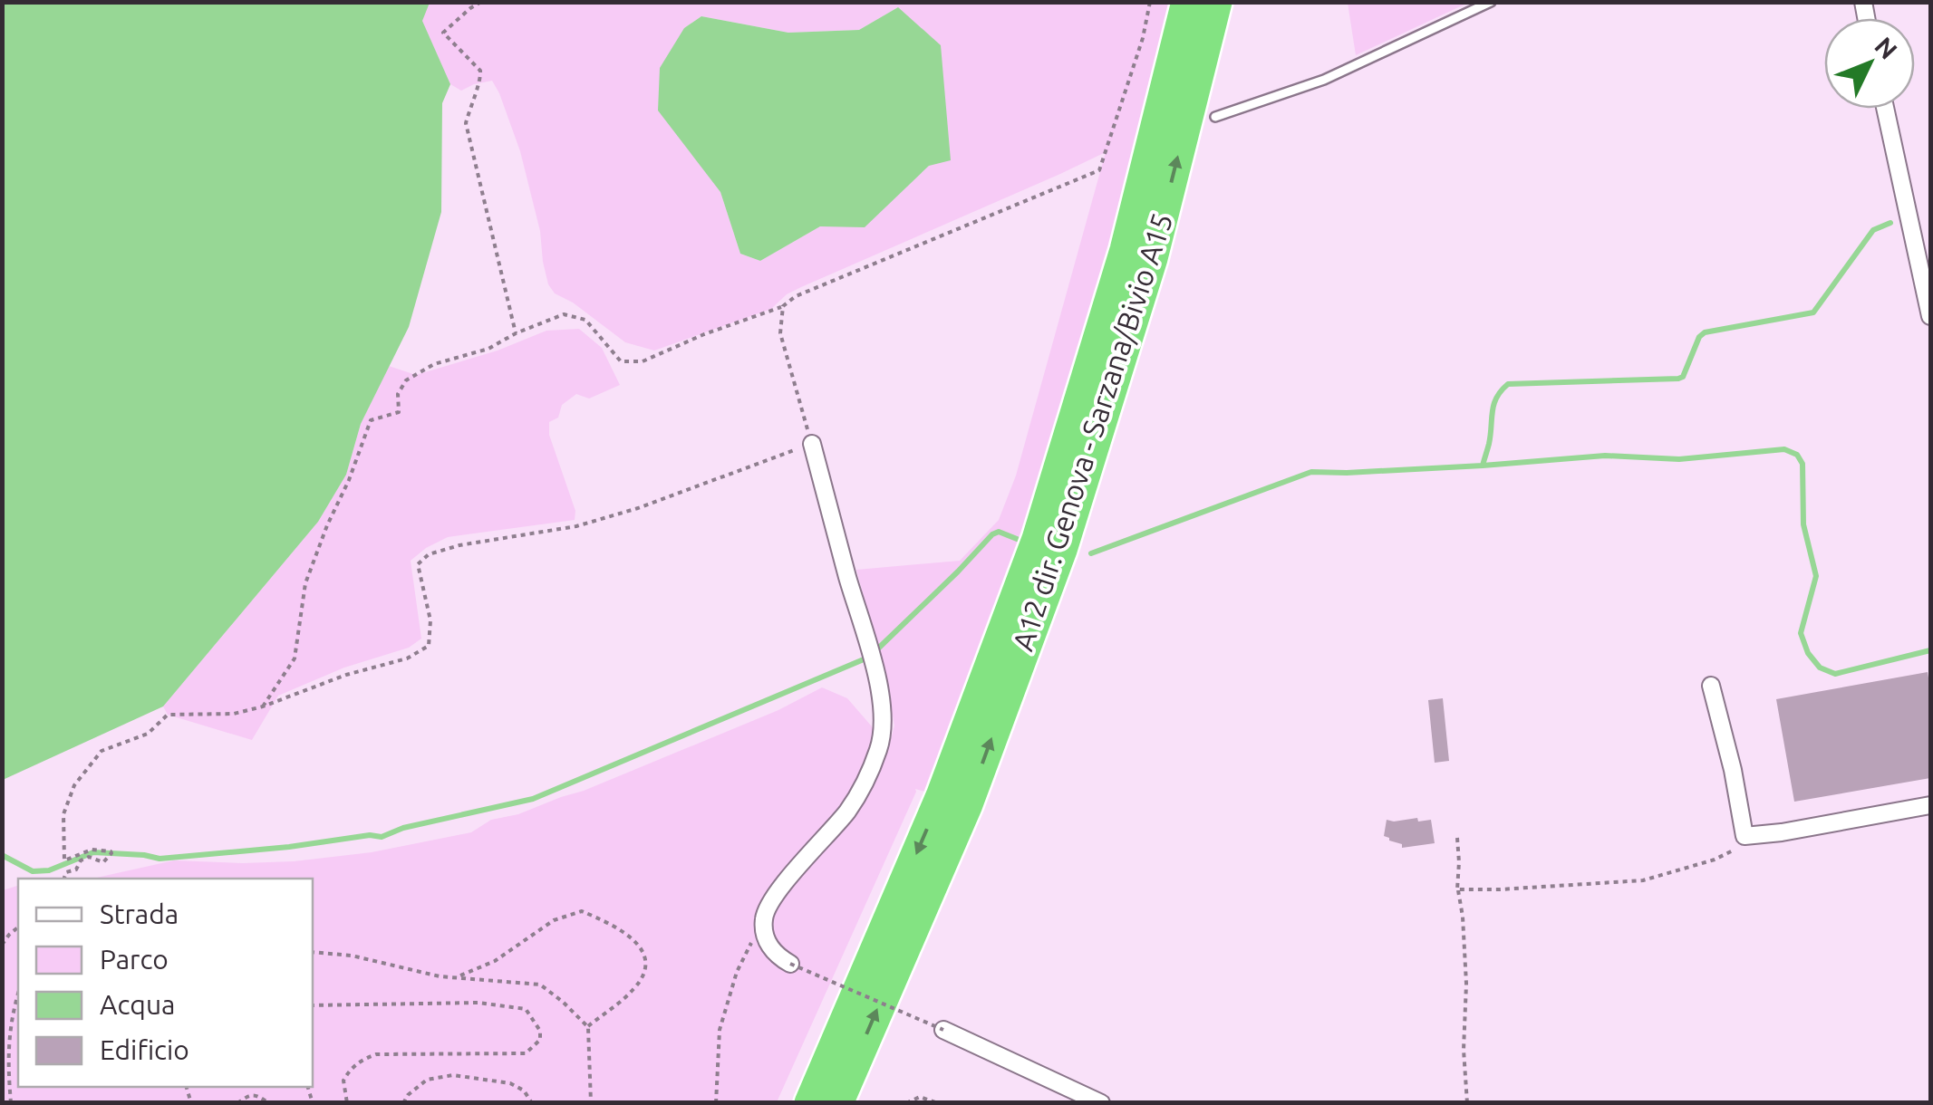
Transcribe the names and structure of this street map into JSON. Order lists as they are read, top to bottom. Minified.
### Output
{"streets":{"highway":["A12 dir. Genova - Sarzana/Bivio A15"]},"legend":["Strada","Parco","Acqua","Edificio"],"north":"top right"}
